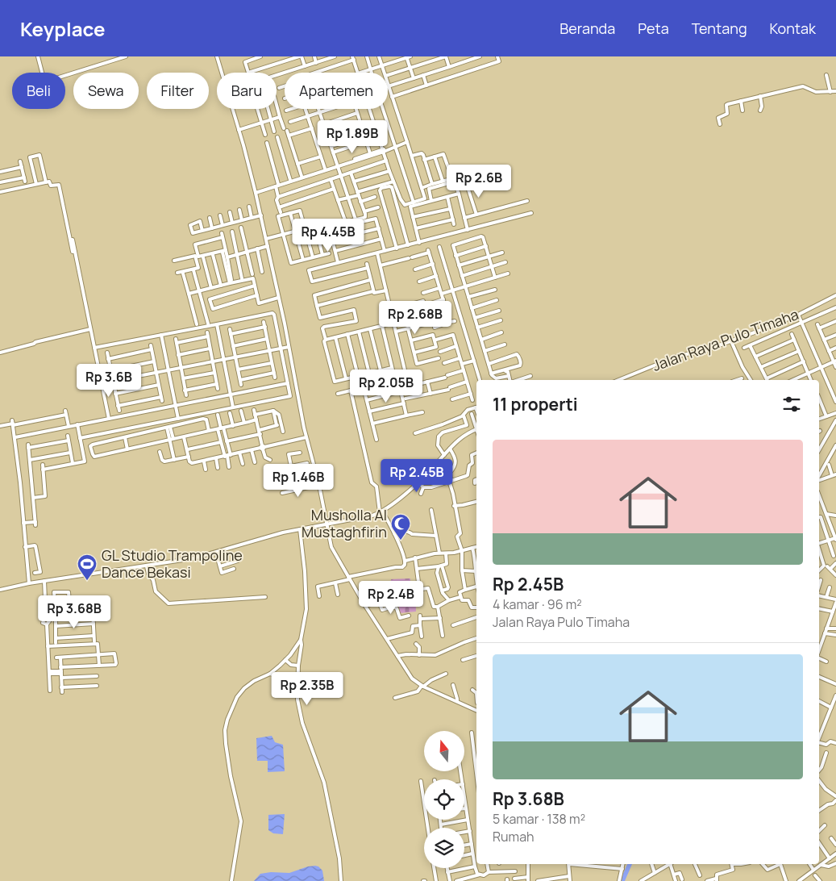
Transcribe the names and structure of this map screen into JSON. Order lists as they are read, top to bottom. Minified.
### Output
{"streets":{"street":["Jalan Raya Pulo Timaha"]},"places":{"mosque":["Musholla Al Mustaghfirin"],"sports":["GL Studio Trampoline Dance Bekasi"]},"north":"top","page":{"header":"Keyplace","nav":["Beranda","Peta","Tentang","Kontak"],"chip":["Beli","Sewa","Filter","Baru","Apartemen"],"price":["Rp 1.89B","Rp 2.6B","Rp 4.45B","Rp 2.68B","Rp 3.6B","Rp 2.05B","Rp 2.45B","Rp 1.46B","Rp 2.4B","Rp 3.68B","Rp 2.35B"],"heading":"11 properti","list":[{"name":"Rp 2.45B","note":"4 kamar · 96 m² · Jalan Raya Pulo Timaha"},{"name":"Rp 3.68B","note":"5 kamar · 138 m² · Rumah"}]}}
